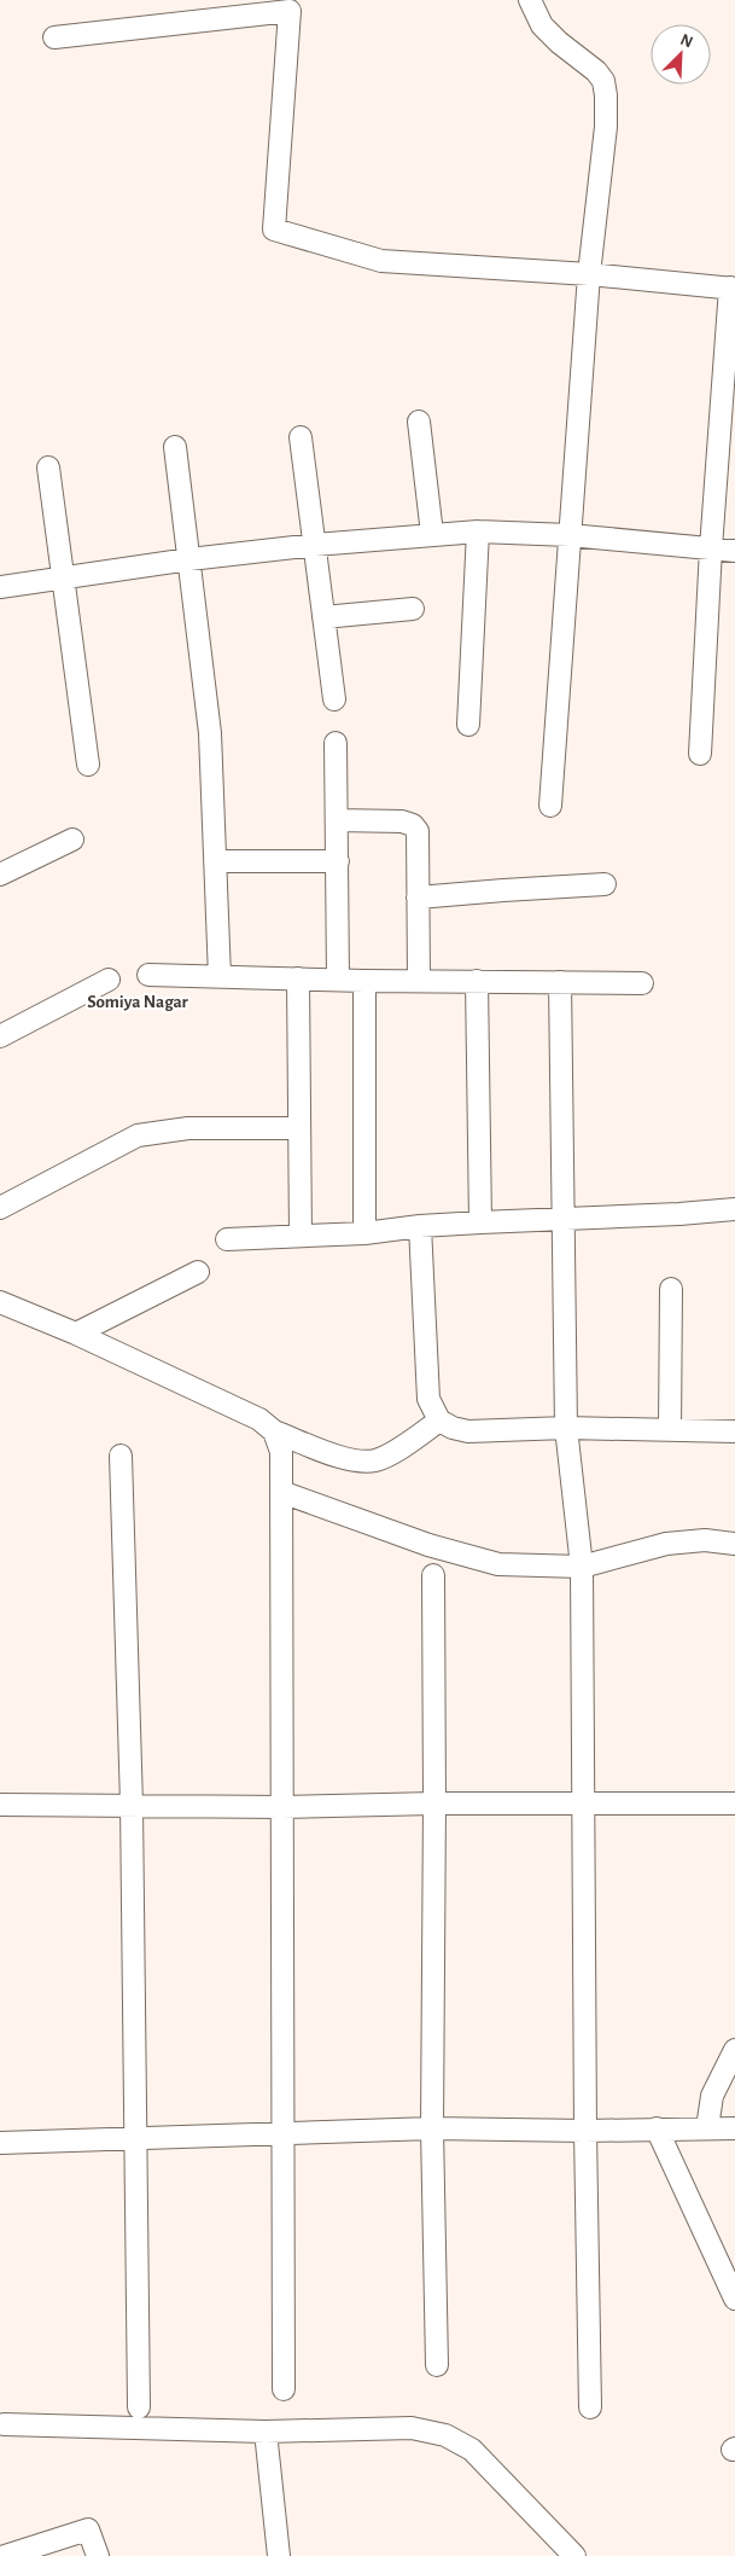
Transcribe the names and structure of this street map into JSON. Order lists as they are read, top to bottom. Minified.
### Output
{"districts":["Somiya Nagar"],"north":"top right"}
